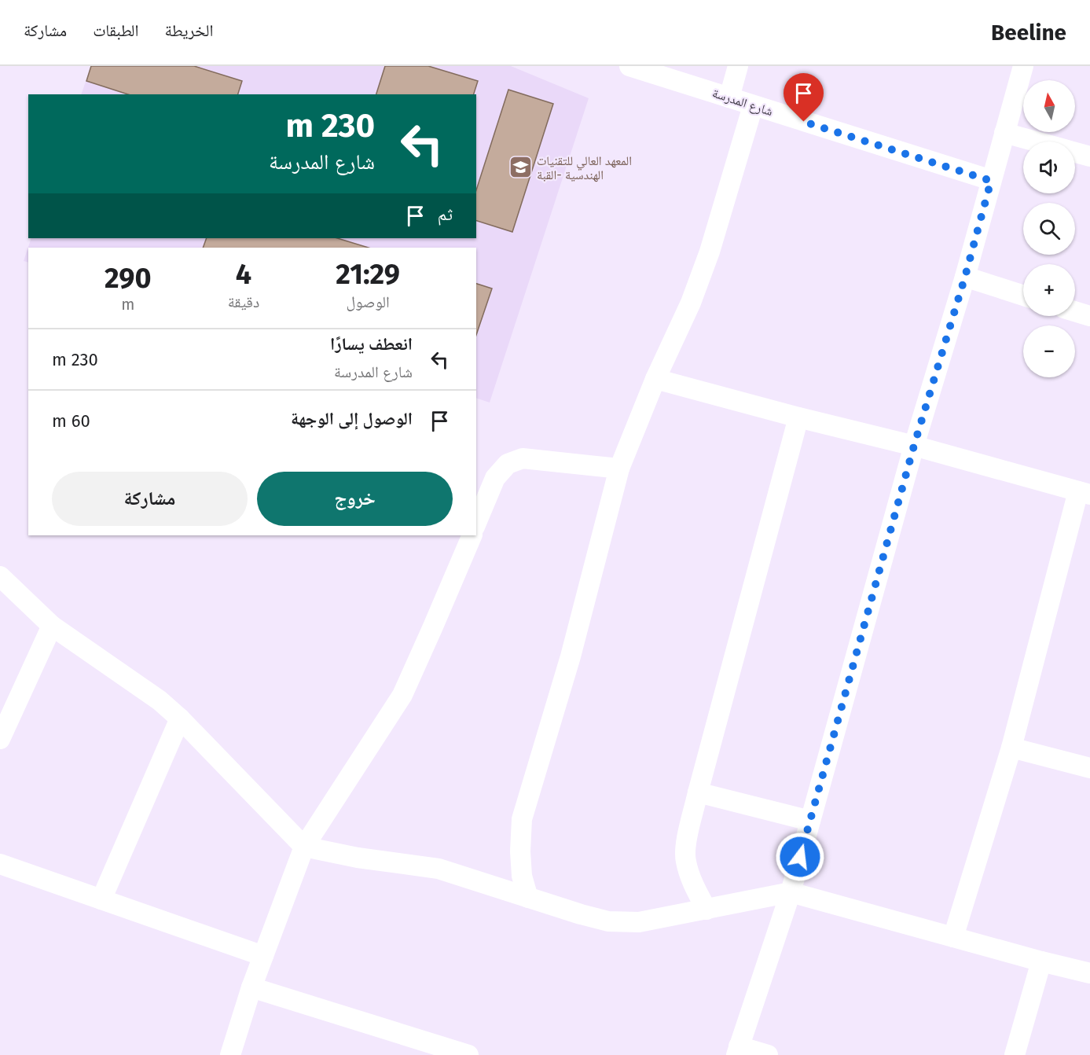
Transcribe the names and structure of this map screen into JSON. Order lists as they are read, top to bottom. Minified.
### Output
{"streets":{"street":["شارع المدرسة"]},"places":{"school or university":["المعهد العالي للتقنيات الهندسية -القبة"]},"north":"top","page":{"header":"Beeline","nav":["الخريطة","الطبقات","مشاركة"],"map_buttons":["+","−"],"turn":["230 m","شارع المدرسة"],"then":"ثم","eta":["21:29","الوصول","4","دقيقة","290","m"],"list":[{"name":"انعطف يسارًا","note":"شارع المدرسة","value":"230 m"},{"name":"الوصول إلى الوجهة","value":"60 m"}],"buttons":["خروج","مشاركة"]}}
